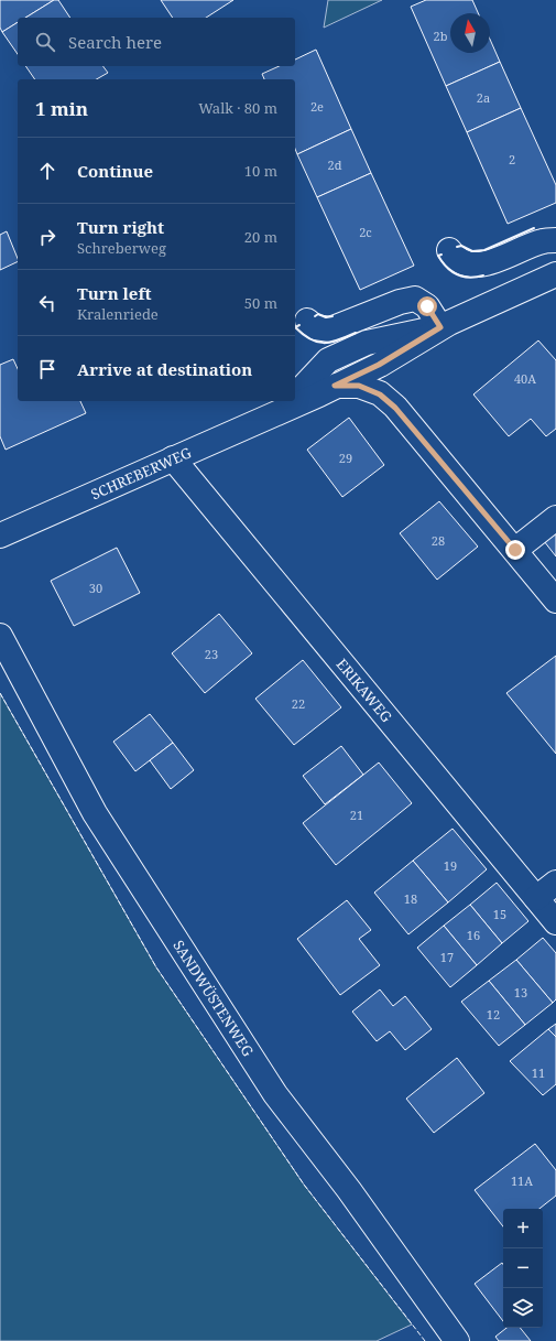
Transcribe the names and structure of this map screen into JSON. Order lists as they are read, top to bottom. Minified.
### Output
{"streets":{"street":["SCHREBERWEG","ERIKAWEG","SANDWÜSTENWEG"]},"crossings":[["SCHREBERWEG","ERIKAWEG"]],"house_numbers":["2b","2a","2e","2","2d","2c","40A","29","28","30","23","22","21","19","18","15","16","17","13","12","11","11A"],"north":"top","page":{"search":"Search here","heading":["1 min","Walk · 80 m"],"list":[["Continue","10 m"],["Turn right","Schreberweg","20 m"],["Turn left","Kralenriede","50 m"],"Arrive at destination"],"map_buttons":["+","−"]}}
